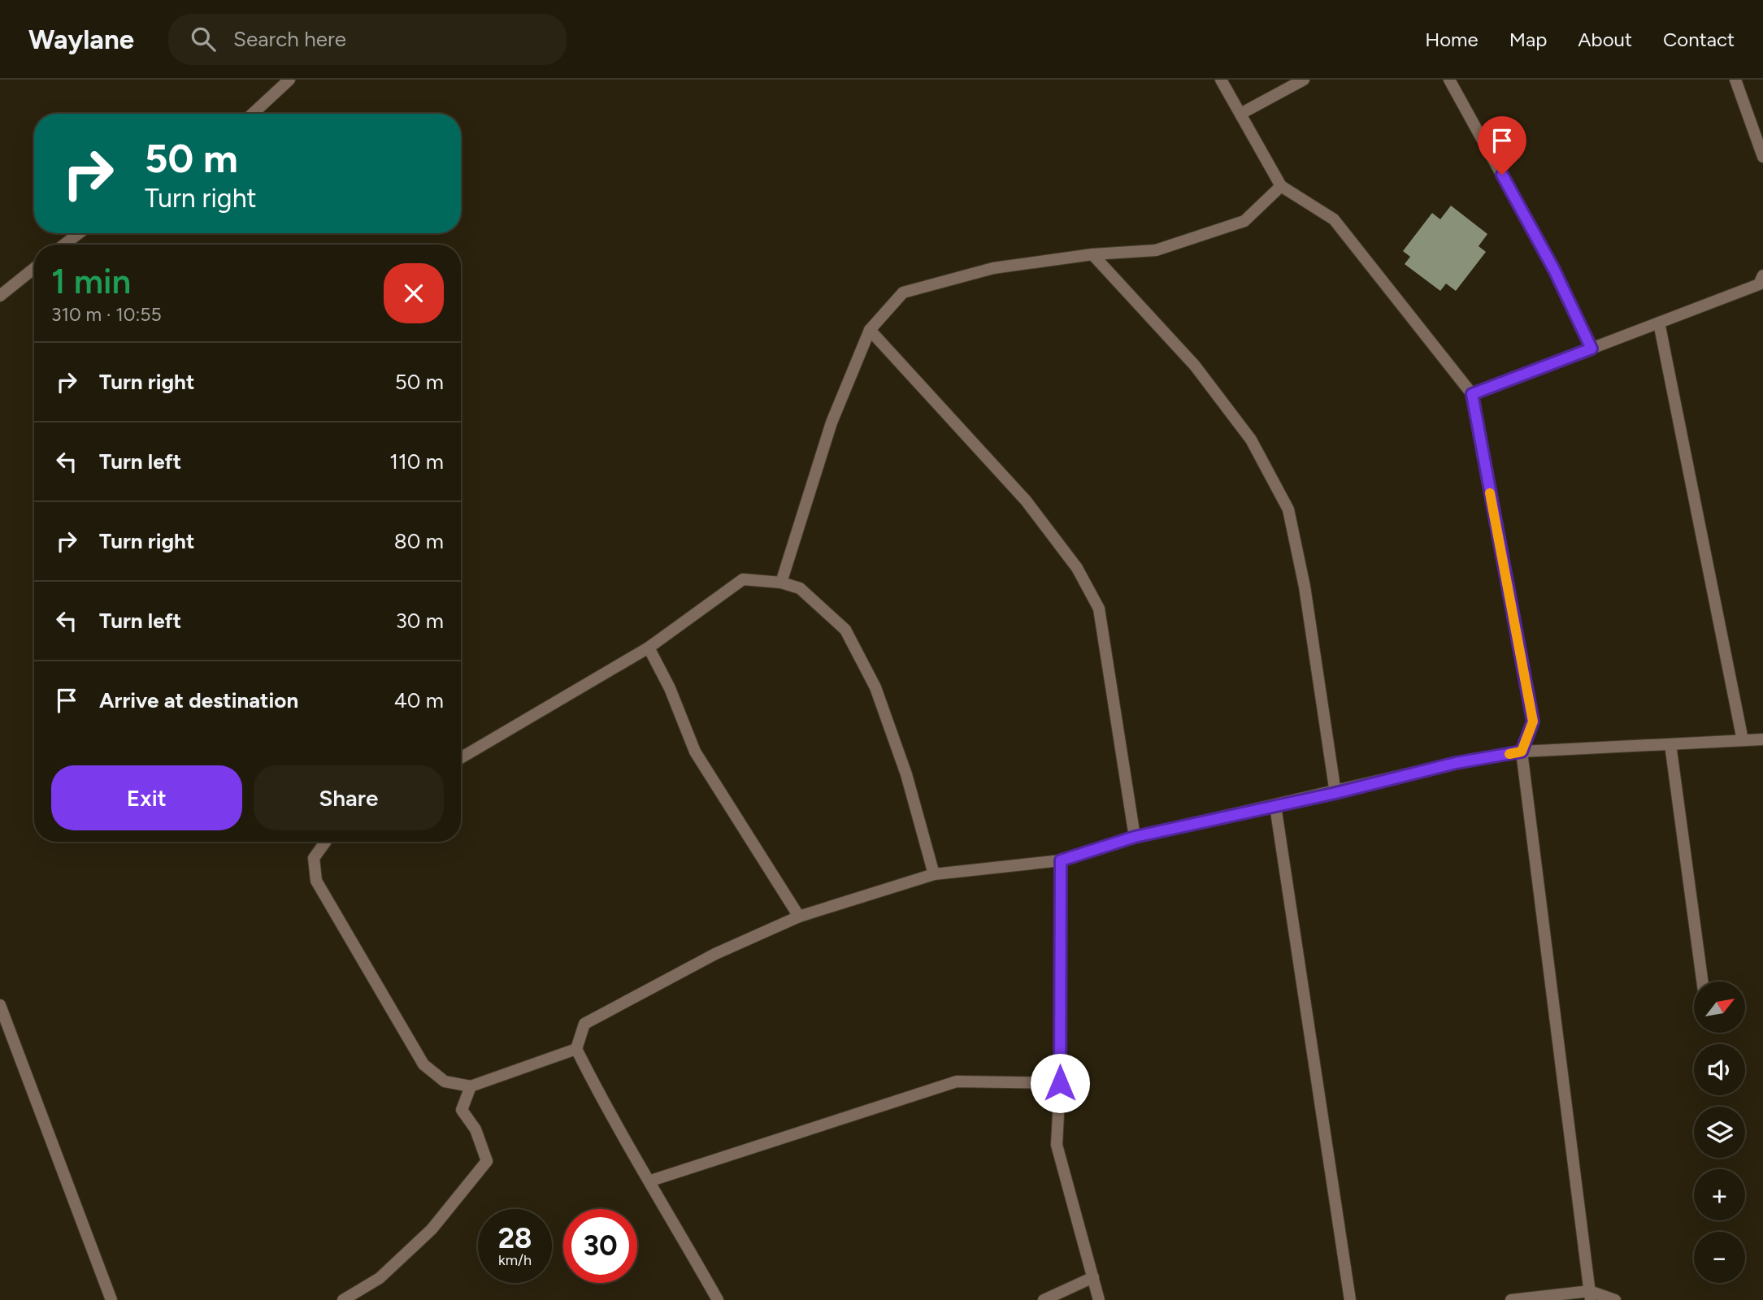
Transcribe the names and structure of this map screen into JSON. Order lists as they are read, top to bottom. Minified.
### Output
{"north":"top right","page":{"header":"Waylane","search":"Search here","nav":["Home","Map","About","Contact"],"turn":["50 m","Turn right"],"heading":["1 min","310 m · 10:55"],"list":[{"name":"Turn right","value":"50 m"},{"name":"Turn left","value":"110 m"},{"name":"Turn right","value":"80 m"},{"name":"Turn left","value":"30 m"},{"name":"Arrive at destination","value":"40 m"}],"buttons":["Exit","Share"],"map_buttons":["+","−"],"speed":"28 km/h","limit":"30"}}
